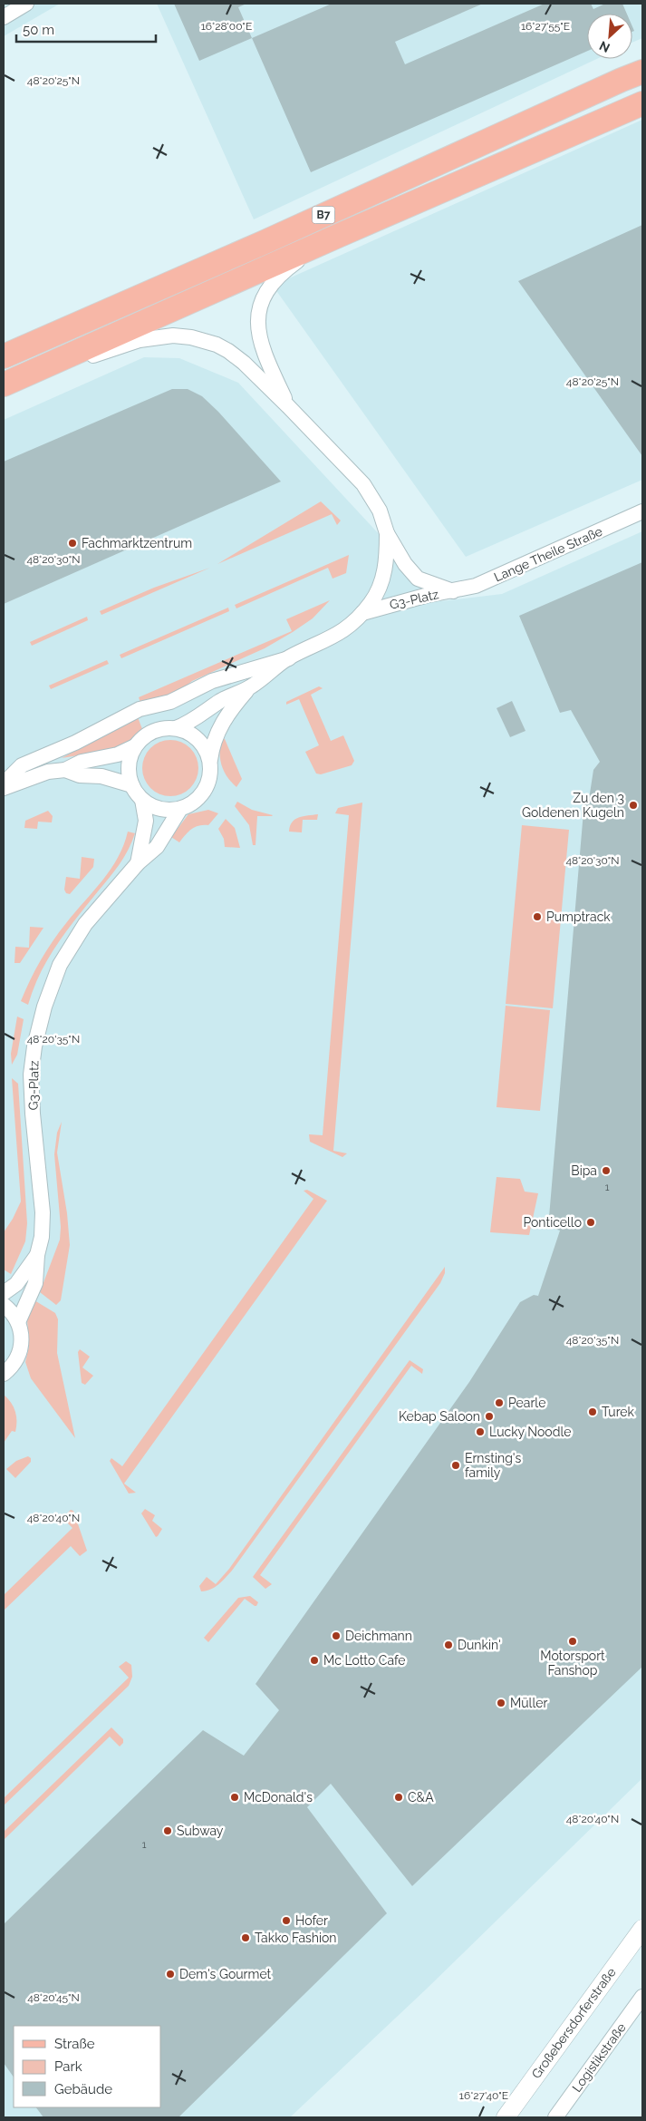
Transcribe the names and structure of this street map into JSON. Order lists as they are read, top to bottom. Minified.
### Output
{"streets":{"main road":["B7"],"street":["Lange Theile Straße","G3-Platz","Großebersdorferstraße","Logistikstraße"]},"crossings":[["Lange Theile Straße","G3-Platz"]],"places":["Fachmarktzentrum","Zu den 3 Goldenen Kugeln","Pumptrack","Bipa","Ponticello","Pearle","Turek","Kebap Saloon","Lucky Noodle","Ernsting's family","Deichmann","Motorsport Fanshop","Dunkin'","Mc Lotto Cafe","Müller","McDonald's","C&A","Subway","Hofer","Takko Fashion","Dem's Gourmet"],"house_numbers":["1","1"],"legend":["Straße","Park","Gebäude"],"scale_bar":"50 m","north":"bottom left","coordinates":["16°27'55\"E","16°28'00\"E","48°20'25\"N","48°20'30\"N","48°20'35\"N","48°20'40\"N","48°20'45\"N","16°27'40\"E"]}
